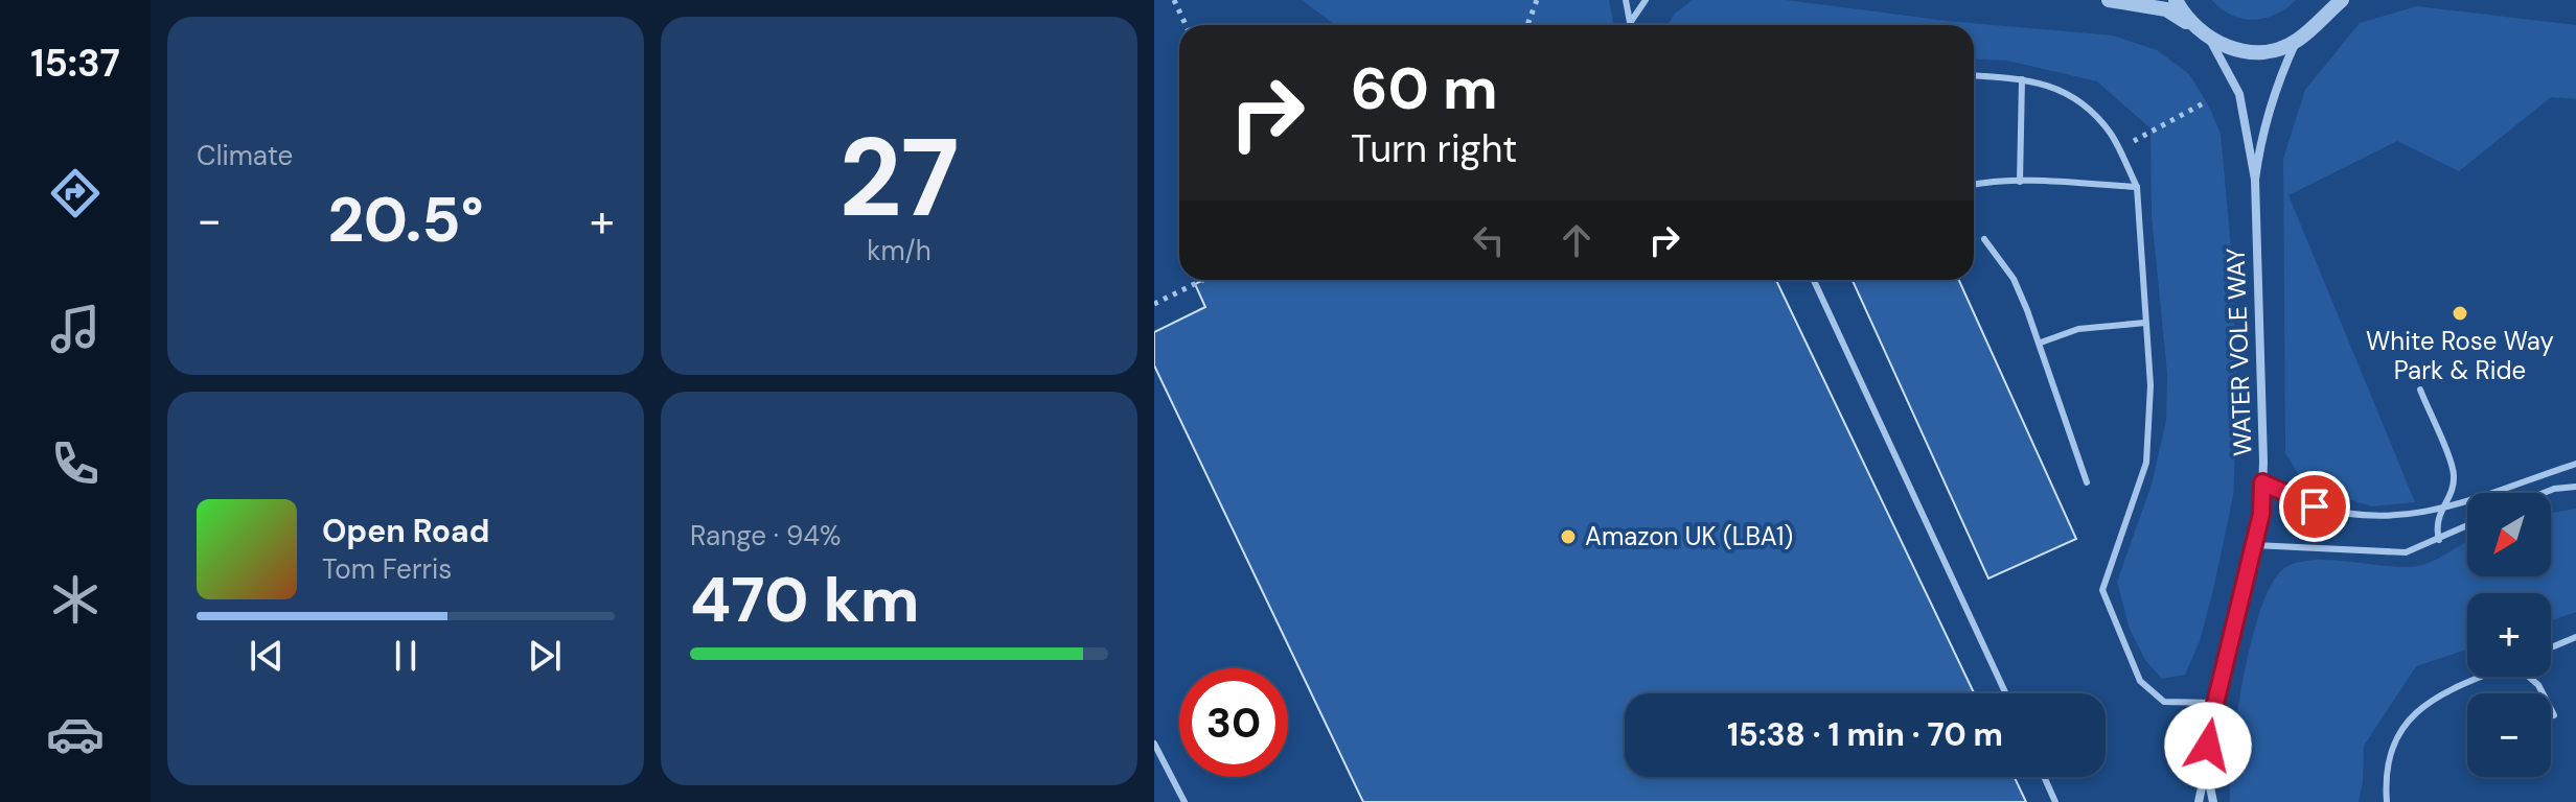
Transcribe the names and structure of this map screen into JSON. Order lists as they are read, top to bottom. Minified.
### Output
{"streets":{"street":["WATER VOLE WAY"]},"places":["White Rose Way Park & Ride","Amazon UK (LBA1)"],"north":"bottom left","page":{"tabs":"15:37","tile":["Climate",["27","km/h"],["Range · 94%","470 km"]],"turn":["60 m","Turn right"],"heat":["−","20.5°","+"],"map_buttons":["+","−"],"song":["Open Road","Tom Ferris"],"limit":"30","trip":"15:38 · 1 min · 70 m"}}
